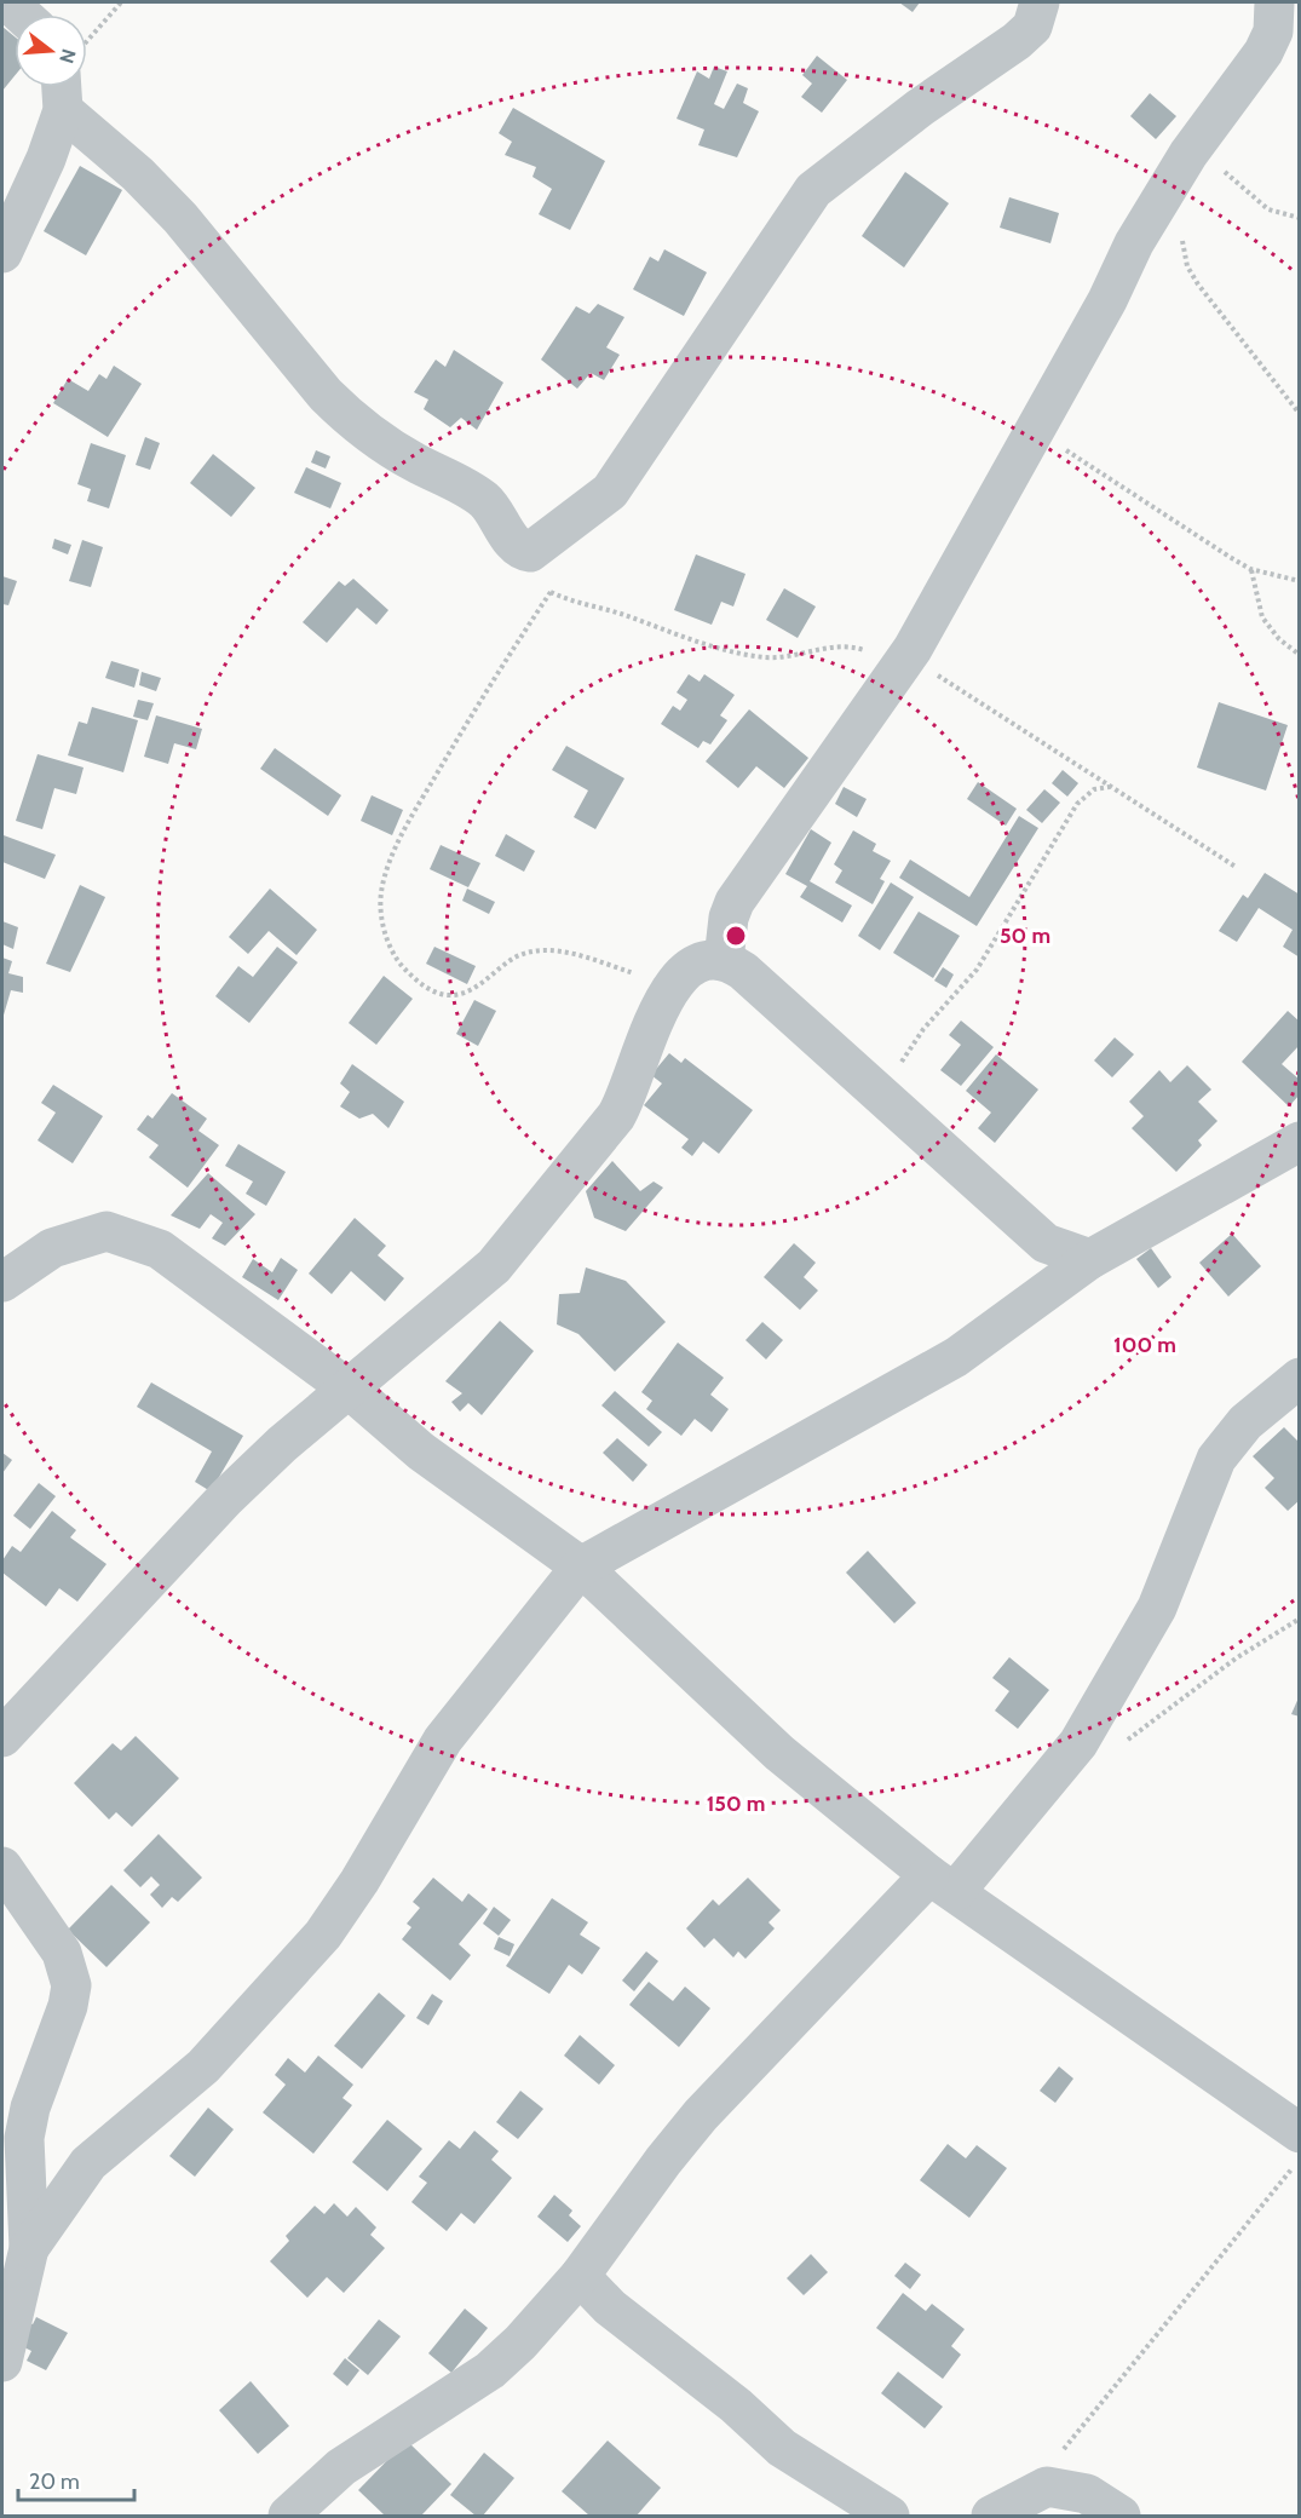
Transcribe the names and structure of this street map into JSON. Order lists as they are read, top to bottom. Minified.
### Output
{"scale_bar":"20 m","north":"right","rings":["50 m","100 m","150 m"]}
